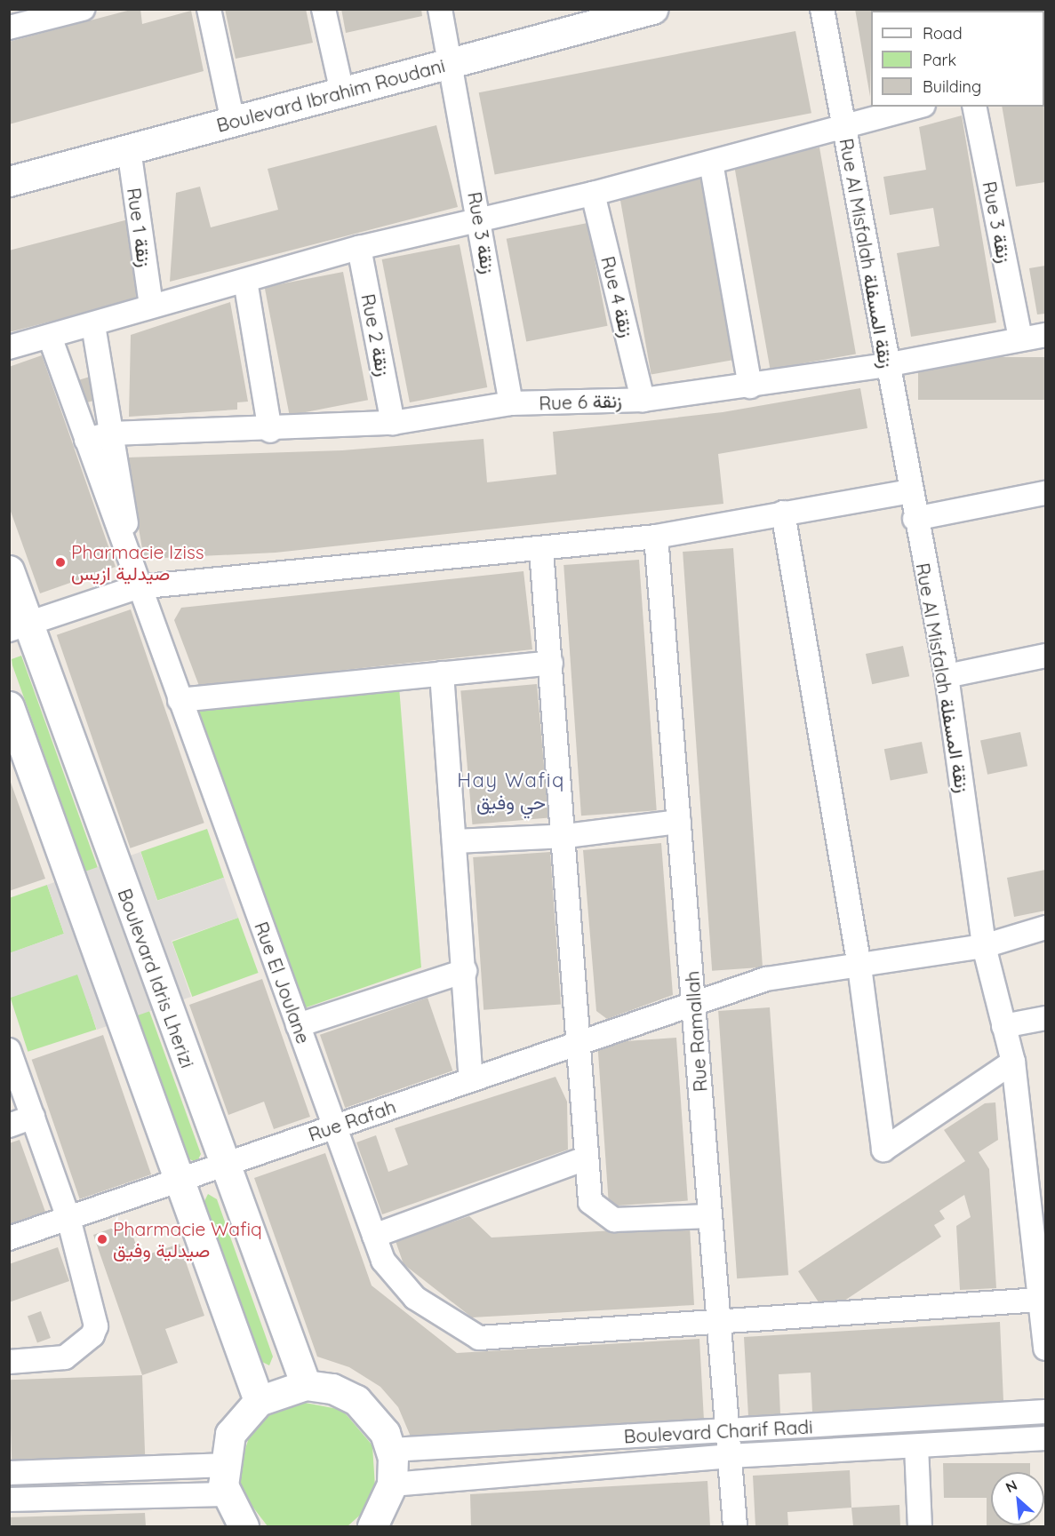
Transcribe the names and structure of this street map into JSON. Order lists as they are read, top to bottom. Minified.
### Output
{"streets":{"main road":["Boulevard Ibrahim Roudani","Boulevard Idris Lherizi"],"street":["Rue 3 زنقة","Rue 1 زنقة","Rue Al Misfalah زنقة المسفلة","Rue 4 زنقة","Rue 2 زنقة","Rue 6 زنقة","Rue El Joulane","Rue Ramallah","Rue Rafah","Boulevard Charif Radi"]},"crossings":[["Boulevard Ibrahim Roudani","Rue 3 زنقة"],["Boulevard Ibrahim Roudani","Rue 1 زنقة"],["Rue 3 زنقة","Rue 6 زنقة"],["Rue Al Misfalah زنقة المسفلة","Rue 6 زنقة"],["Rue Al Misfalah زنقة المسفلة","Rue Rafah"],["Rue 4 زنقة","Rue 6 زنقة"],["Rue 2 زنقة","Rue 6 زنقة"],["Boulevard Idris Lherizi","Rue Rafah"],["Rue El Joulane","Rue Ramallah"],["Rue El Joulane","Rue Rafah"],["Rue Ramallah","Rue Rafah"],["Rue Ramallah","Boulevard Charif Radi"]],"districts":["Hay Wafiq حي وفيق"],"places":["Pharmacie Iziss صيدلية ازيس","Pharmacie Wafiq صيدلية وفيق"],"legend":["Road","Park","Building"],"north":"top left"}
